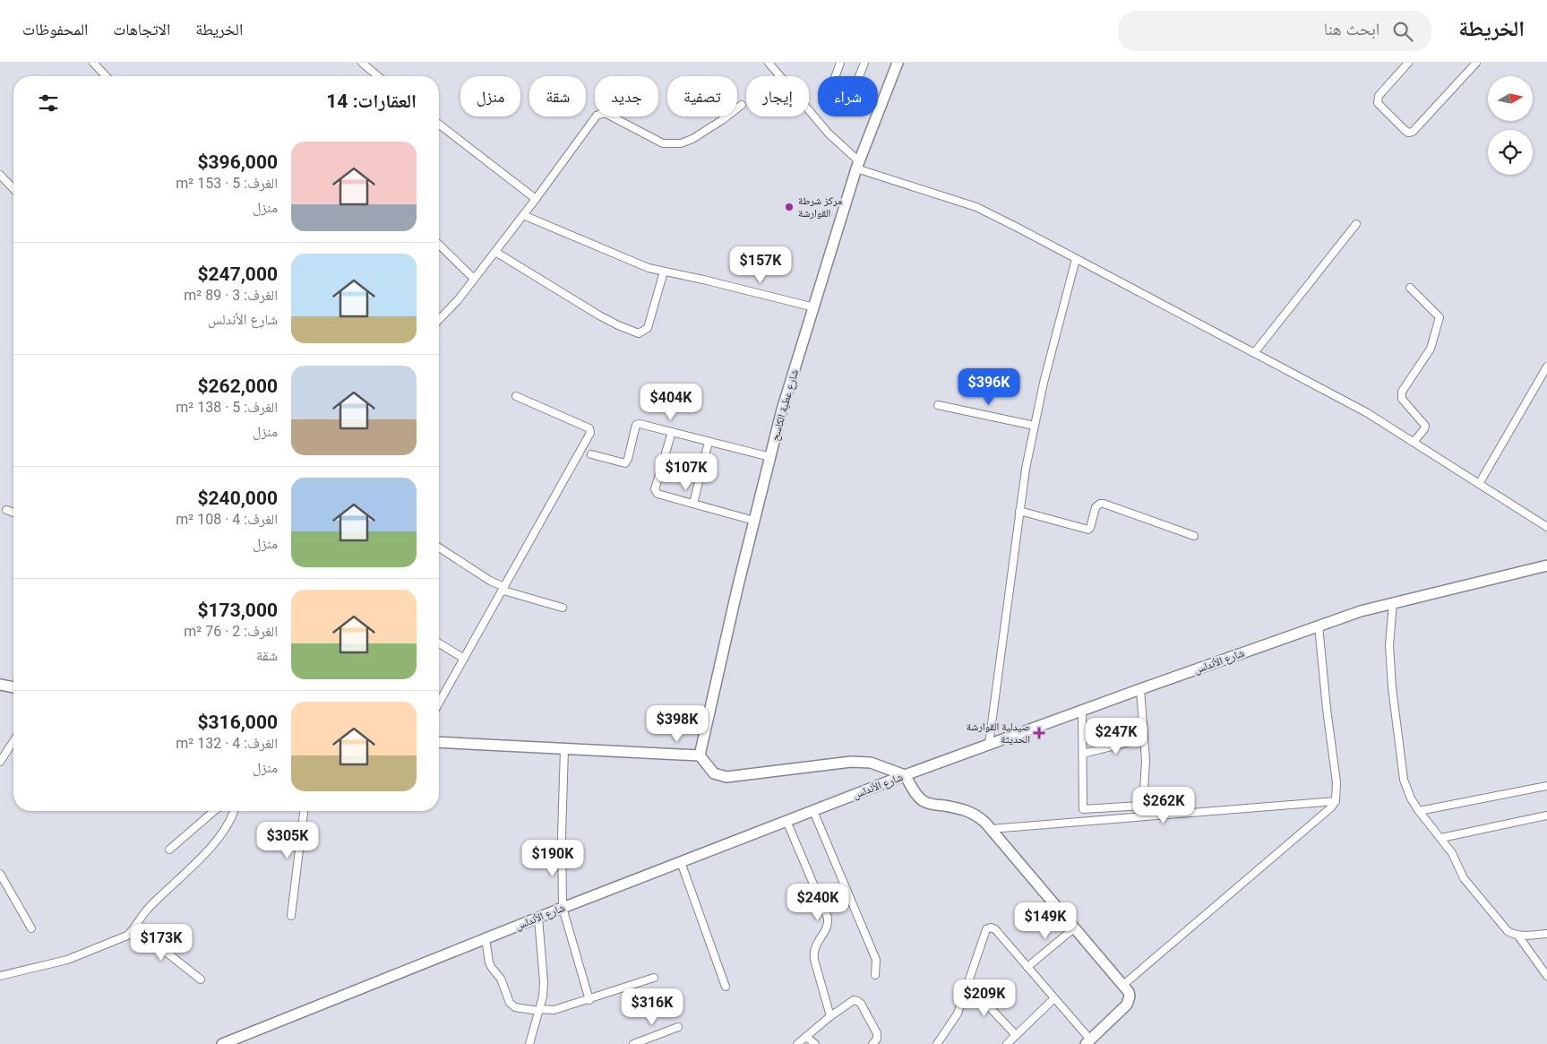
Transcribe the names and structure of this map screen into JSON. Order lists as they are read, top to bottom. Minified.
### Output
{"streets":{"main road":["شارع عطية الكاسح","شارع الأندلس"]},"places":{"other":["مركز شرطة القوارشة"],"health":["صيدلية القوارشة الحديثة"]},"north":"right","page":{"header":"الخريطة","search":"ابحث هنا","nav":["الخريطة","الاتجاهات","المحفوظات"],"chip":["شراء","إيجار","تصفية","جديد","شقة","منزل"],"heading":"العقارات: 14","list":[{"name":"$396,000","note":"الغرف: 5 · 153 m² · منزل"},{"name":"$247,000","note":"الغرف: 3 · 89 m² · شارع الأندلس"},{"name":"$262,000","note":"الغرف: 5 · 138 m² · منزل"},{"name":"$240,000","note":"الغرف: 4 · 108 m² · منزل"},{"name":"$173,000","note":"الغرف: 2 · 76 m² · شقة"},{"name":"$316,000","note":"الغرف: 4 · 132 m² · منزل"}],"price":["$157K","$396K","$404K","$107K","$398K","$247K","$262K","$305K","$190K","$240K","$149K","$173K","$209K","$316K"]}}
